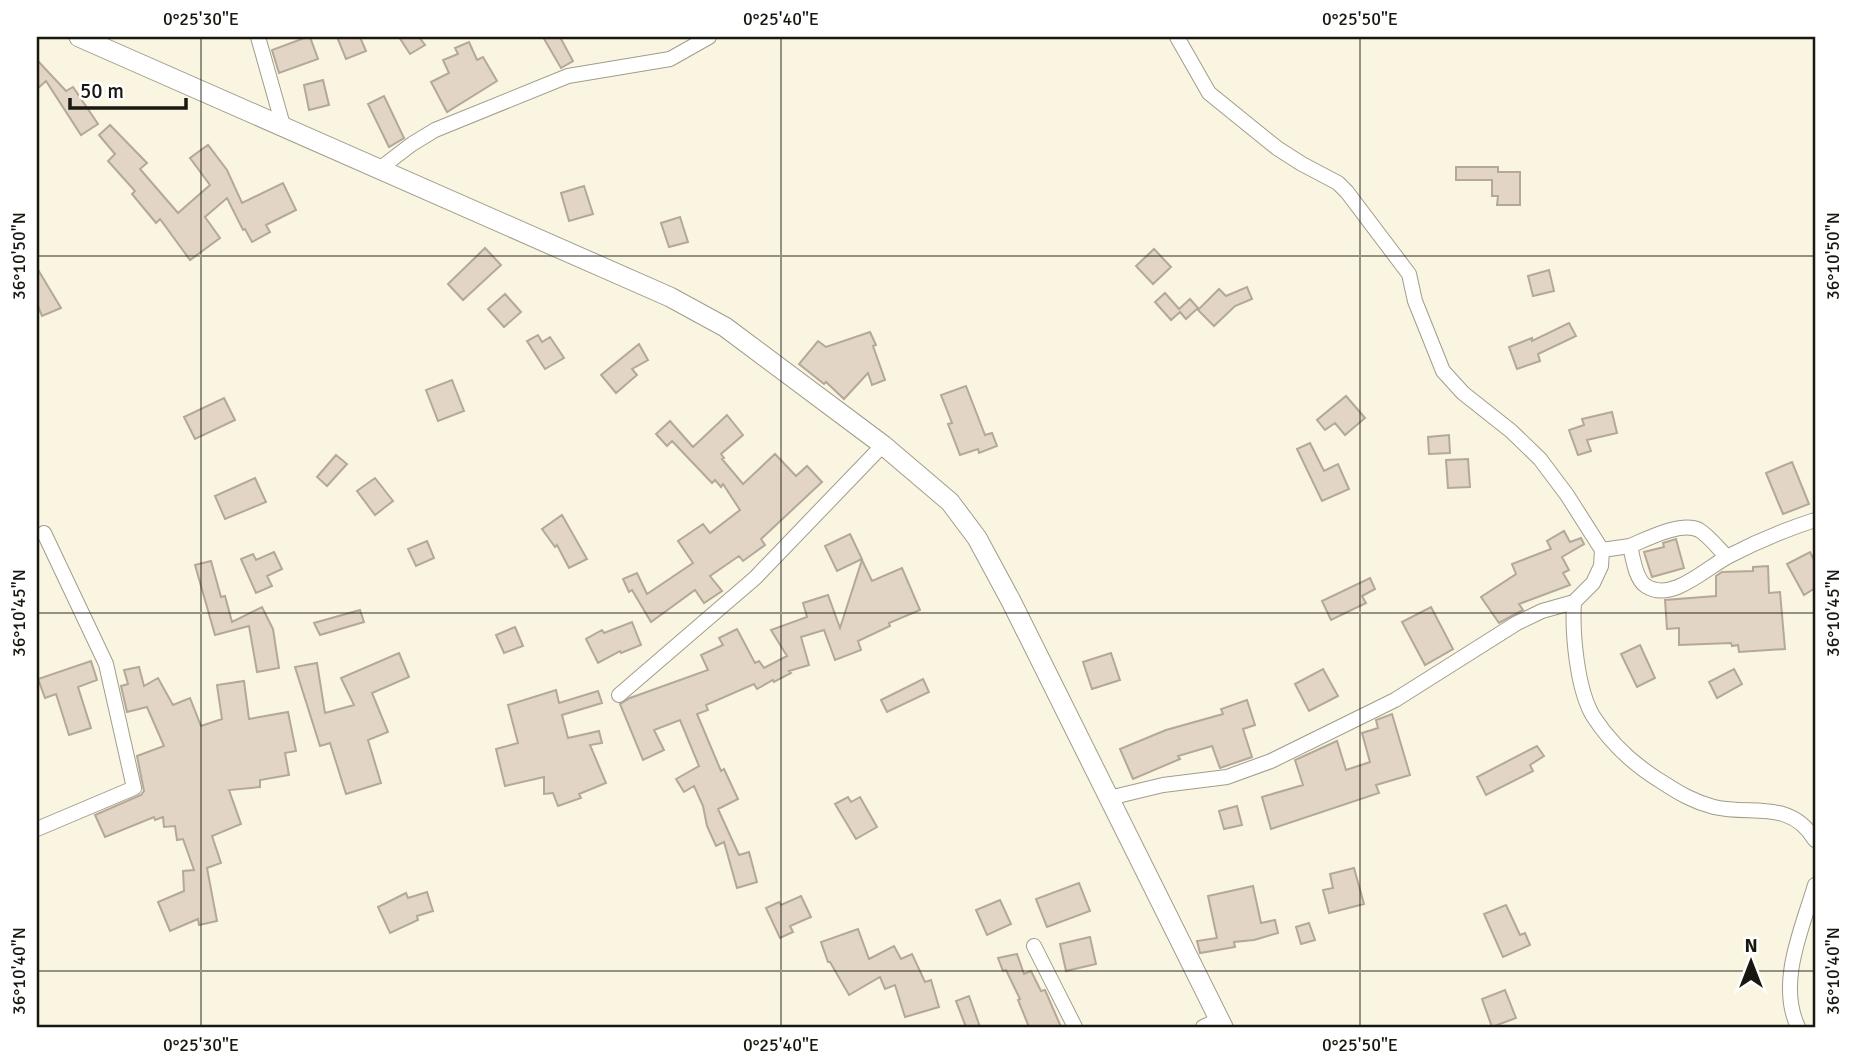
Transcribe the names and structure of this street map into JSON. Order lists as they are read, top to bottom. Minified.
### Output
{"scale_bar":"50 m","north":"top","coordinates":["0°25'30\"E","0°25'40\"E","0°25'50\"E","36°10'50\"N","36°10'45\"N","36°10'40\"N"]}
